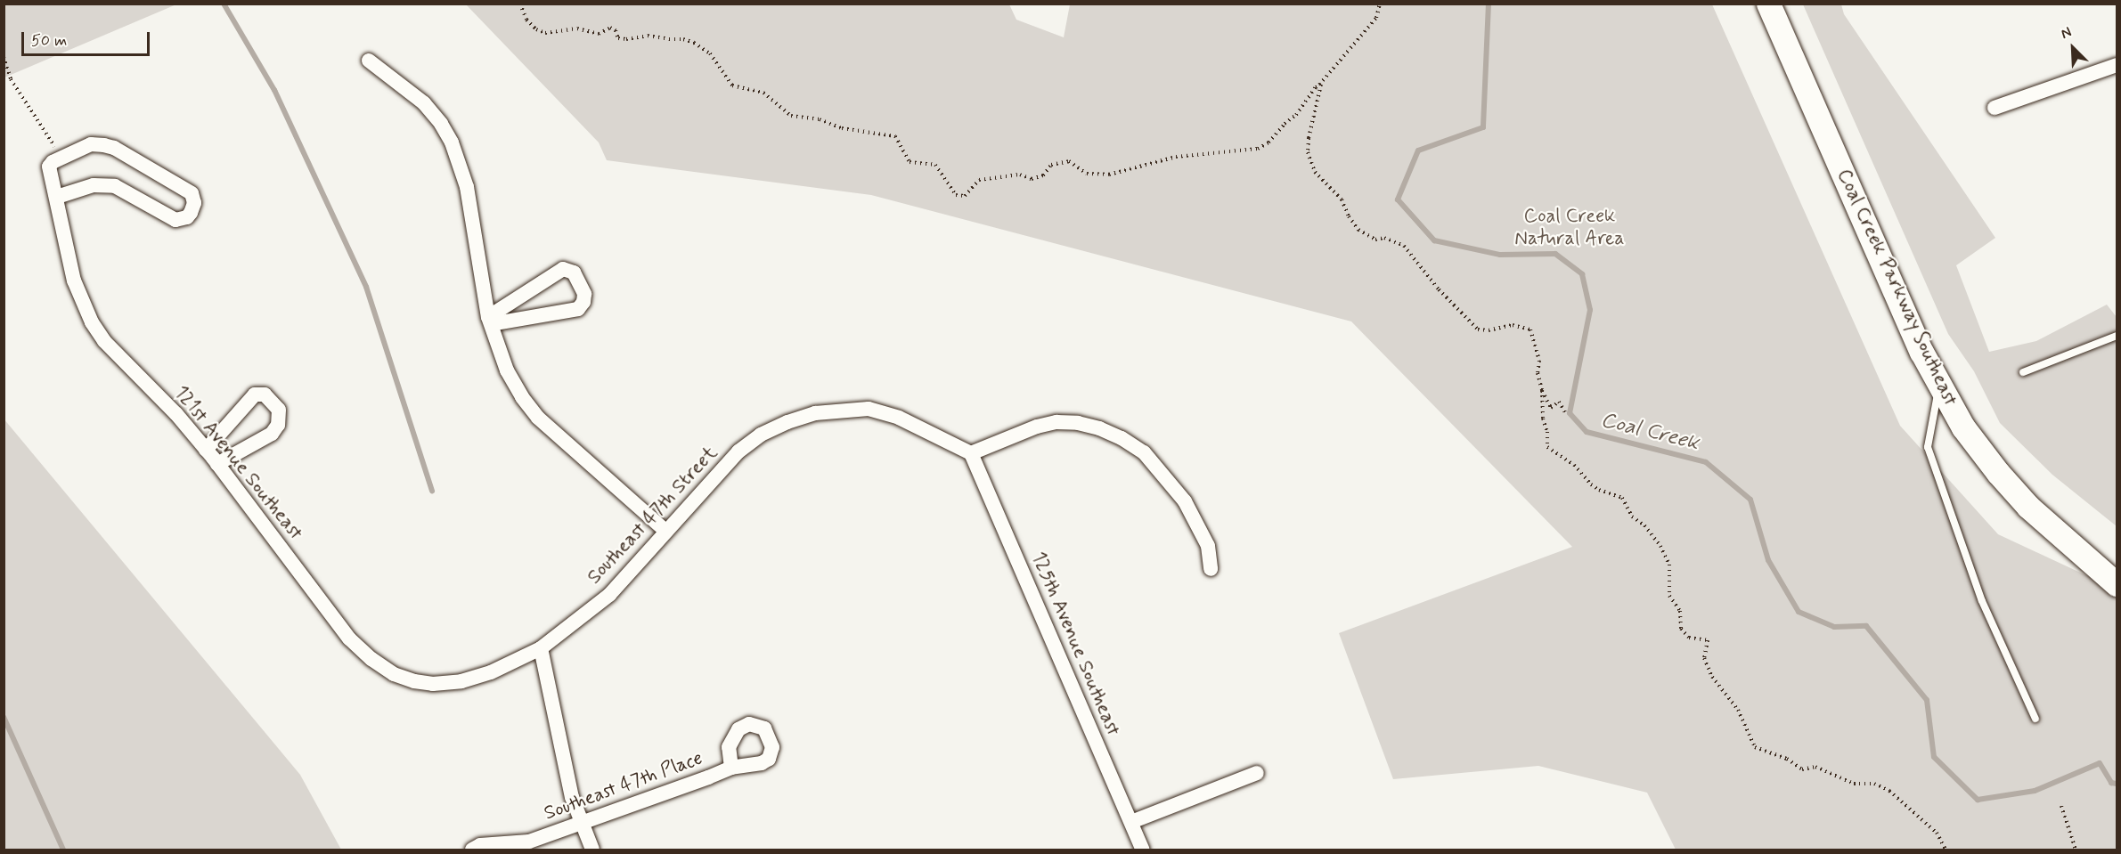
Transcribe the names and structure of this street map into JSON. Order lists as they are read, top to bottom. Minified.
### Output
{"streets":{"main road":["Coal Creek Parkway Southeast"],"street":["121st Avenue Southeast","Southeast 47th Street","125th Avenue Southeast","Southeast 47th Place"]},"crossings":[["121st Avenue Southeast","Southeast 47th Street"],["Southeast 47th Street","125th Avenue Southeast"]],"water":["Coal Creek"],"parks":["Coal Creek Natural Area"],"scale_bar":"50 m","north":"top left"}
